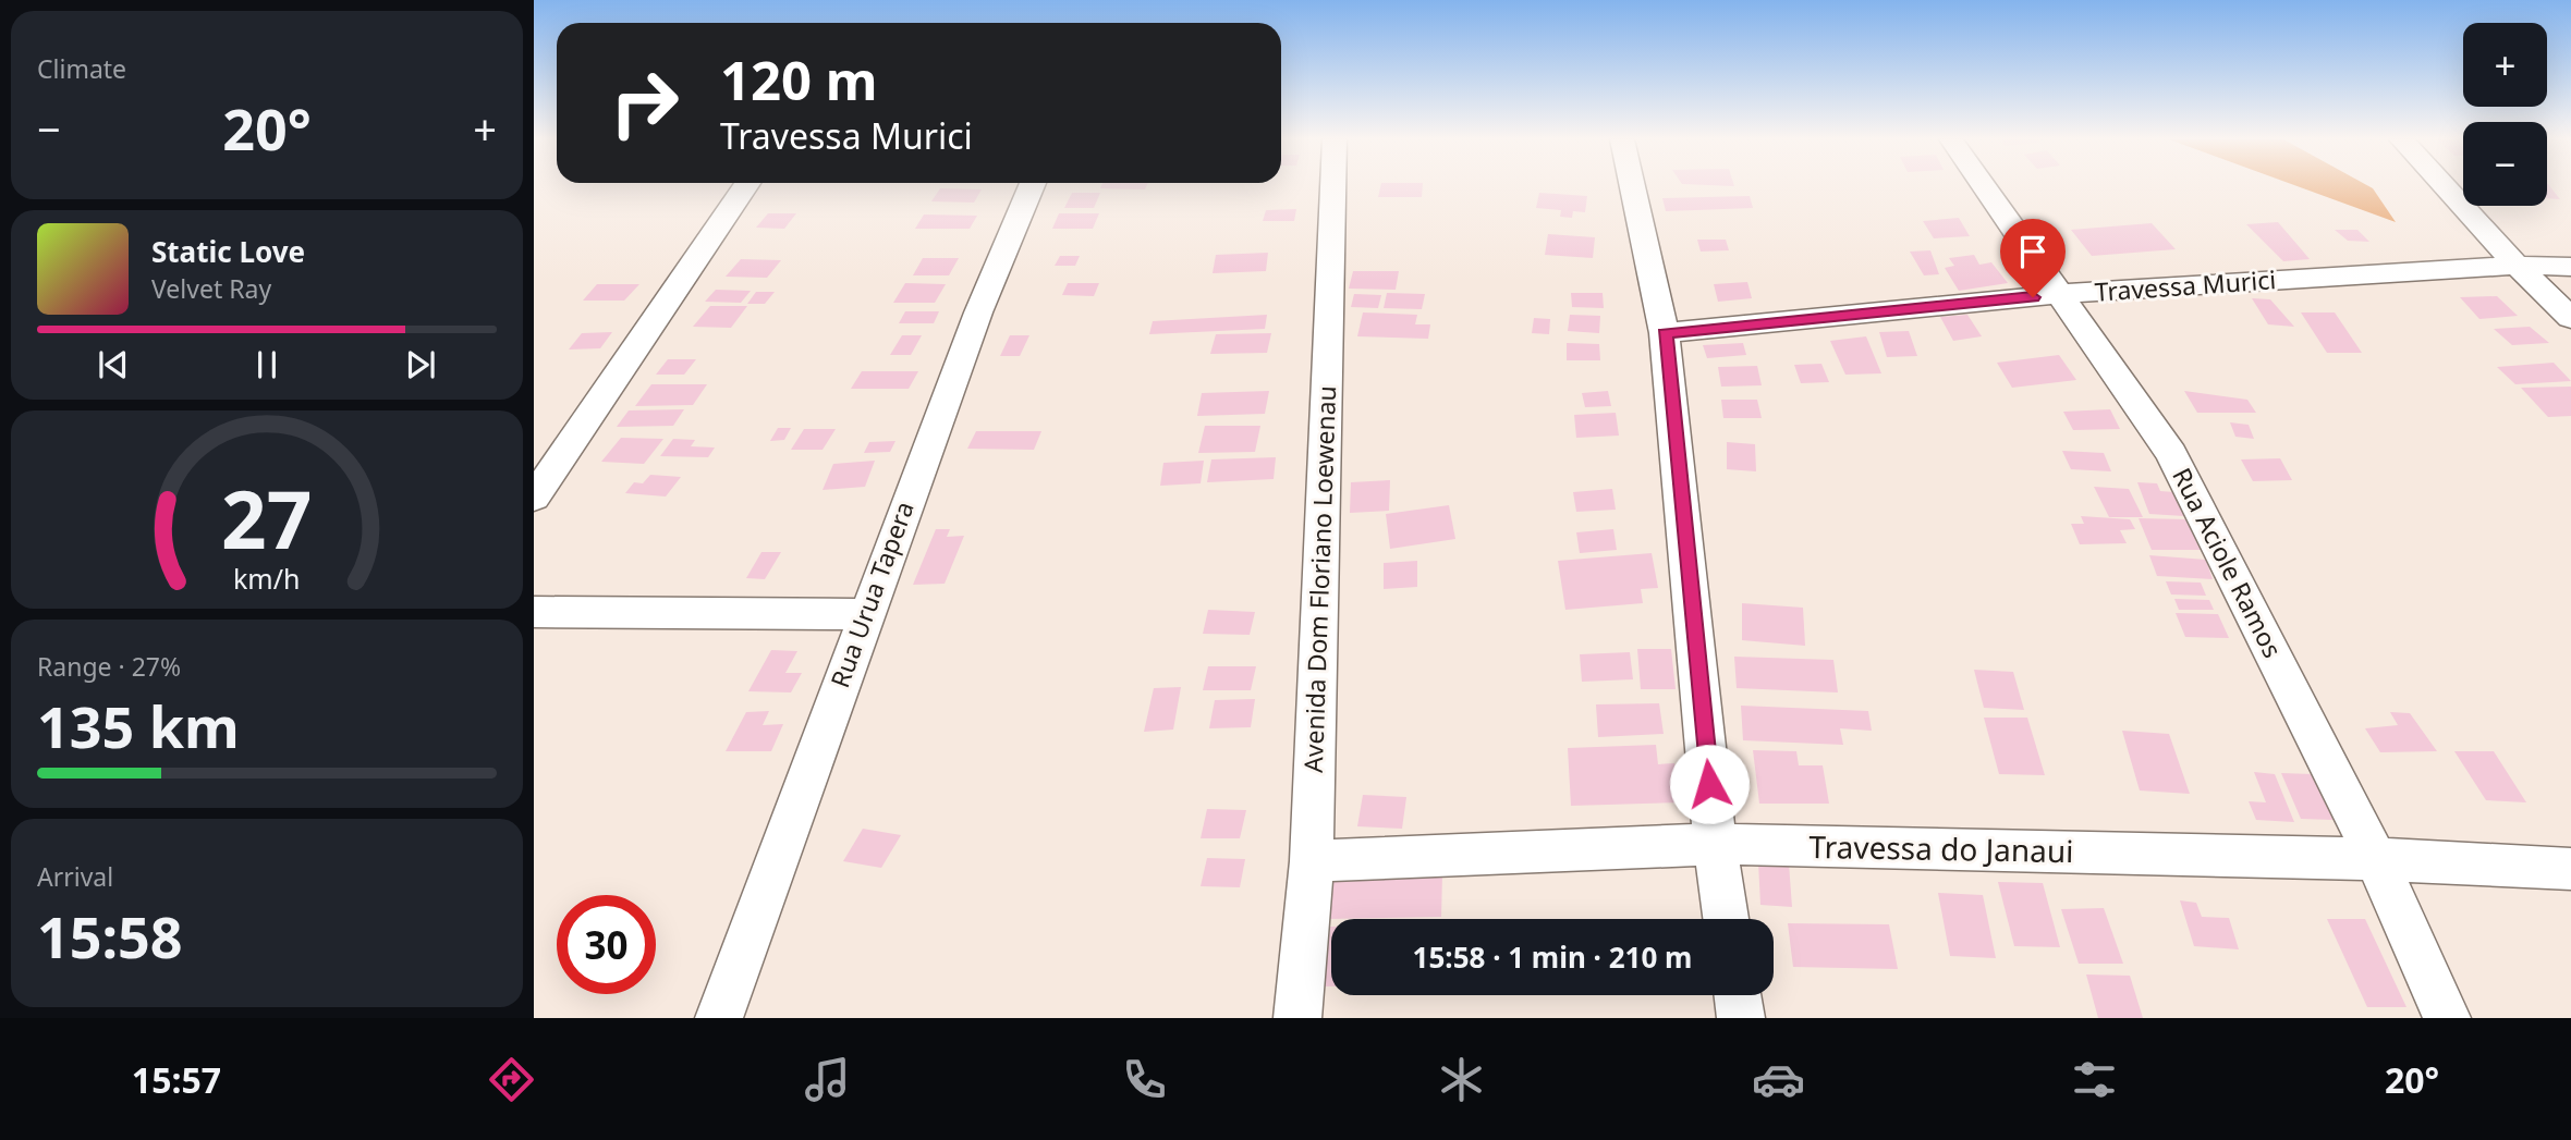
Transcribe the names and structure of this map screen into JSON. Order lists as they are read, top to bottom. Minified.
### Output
{"streets":{"street":["Travessa Murici","Rua Aciole Ramos","Avenida Dom Floriano Loewenau","Rua Urua Tapera","Travessa do Janaui"]},"crossings":[["Travessa Murici","Rua Aciole Ramos"],["Rua Aciole Ramos","Travessa do Janaui"],["Avenida Dom Floriano Loewenau","Travessa do Janaui"]],"page":{"tile":["Climate",["Range · 27%","135 km"],["Arrival","15:58"]],"map_buttons":["+","−"],"turn":["120 m","Travessa Murici"],"heat":["−","20°","+"],"song":["Static Love","Velvet Ray"],"limit":"30","trip":"15:58 · 1 min · 210 m","tabs":["15:57","20°"],"gauge":["27","km/h"]}}
